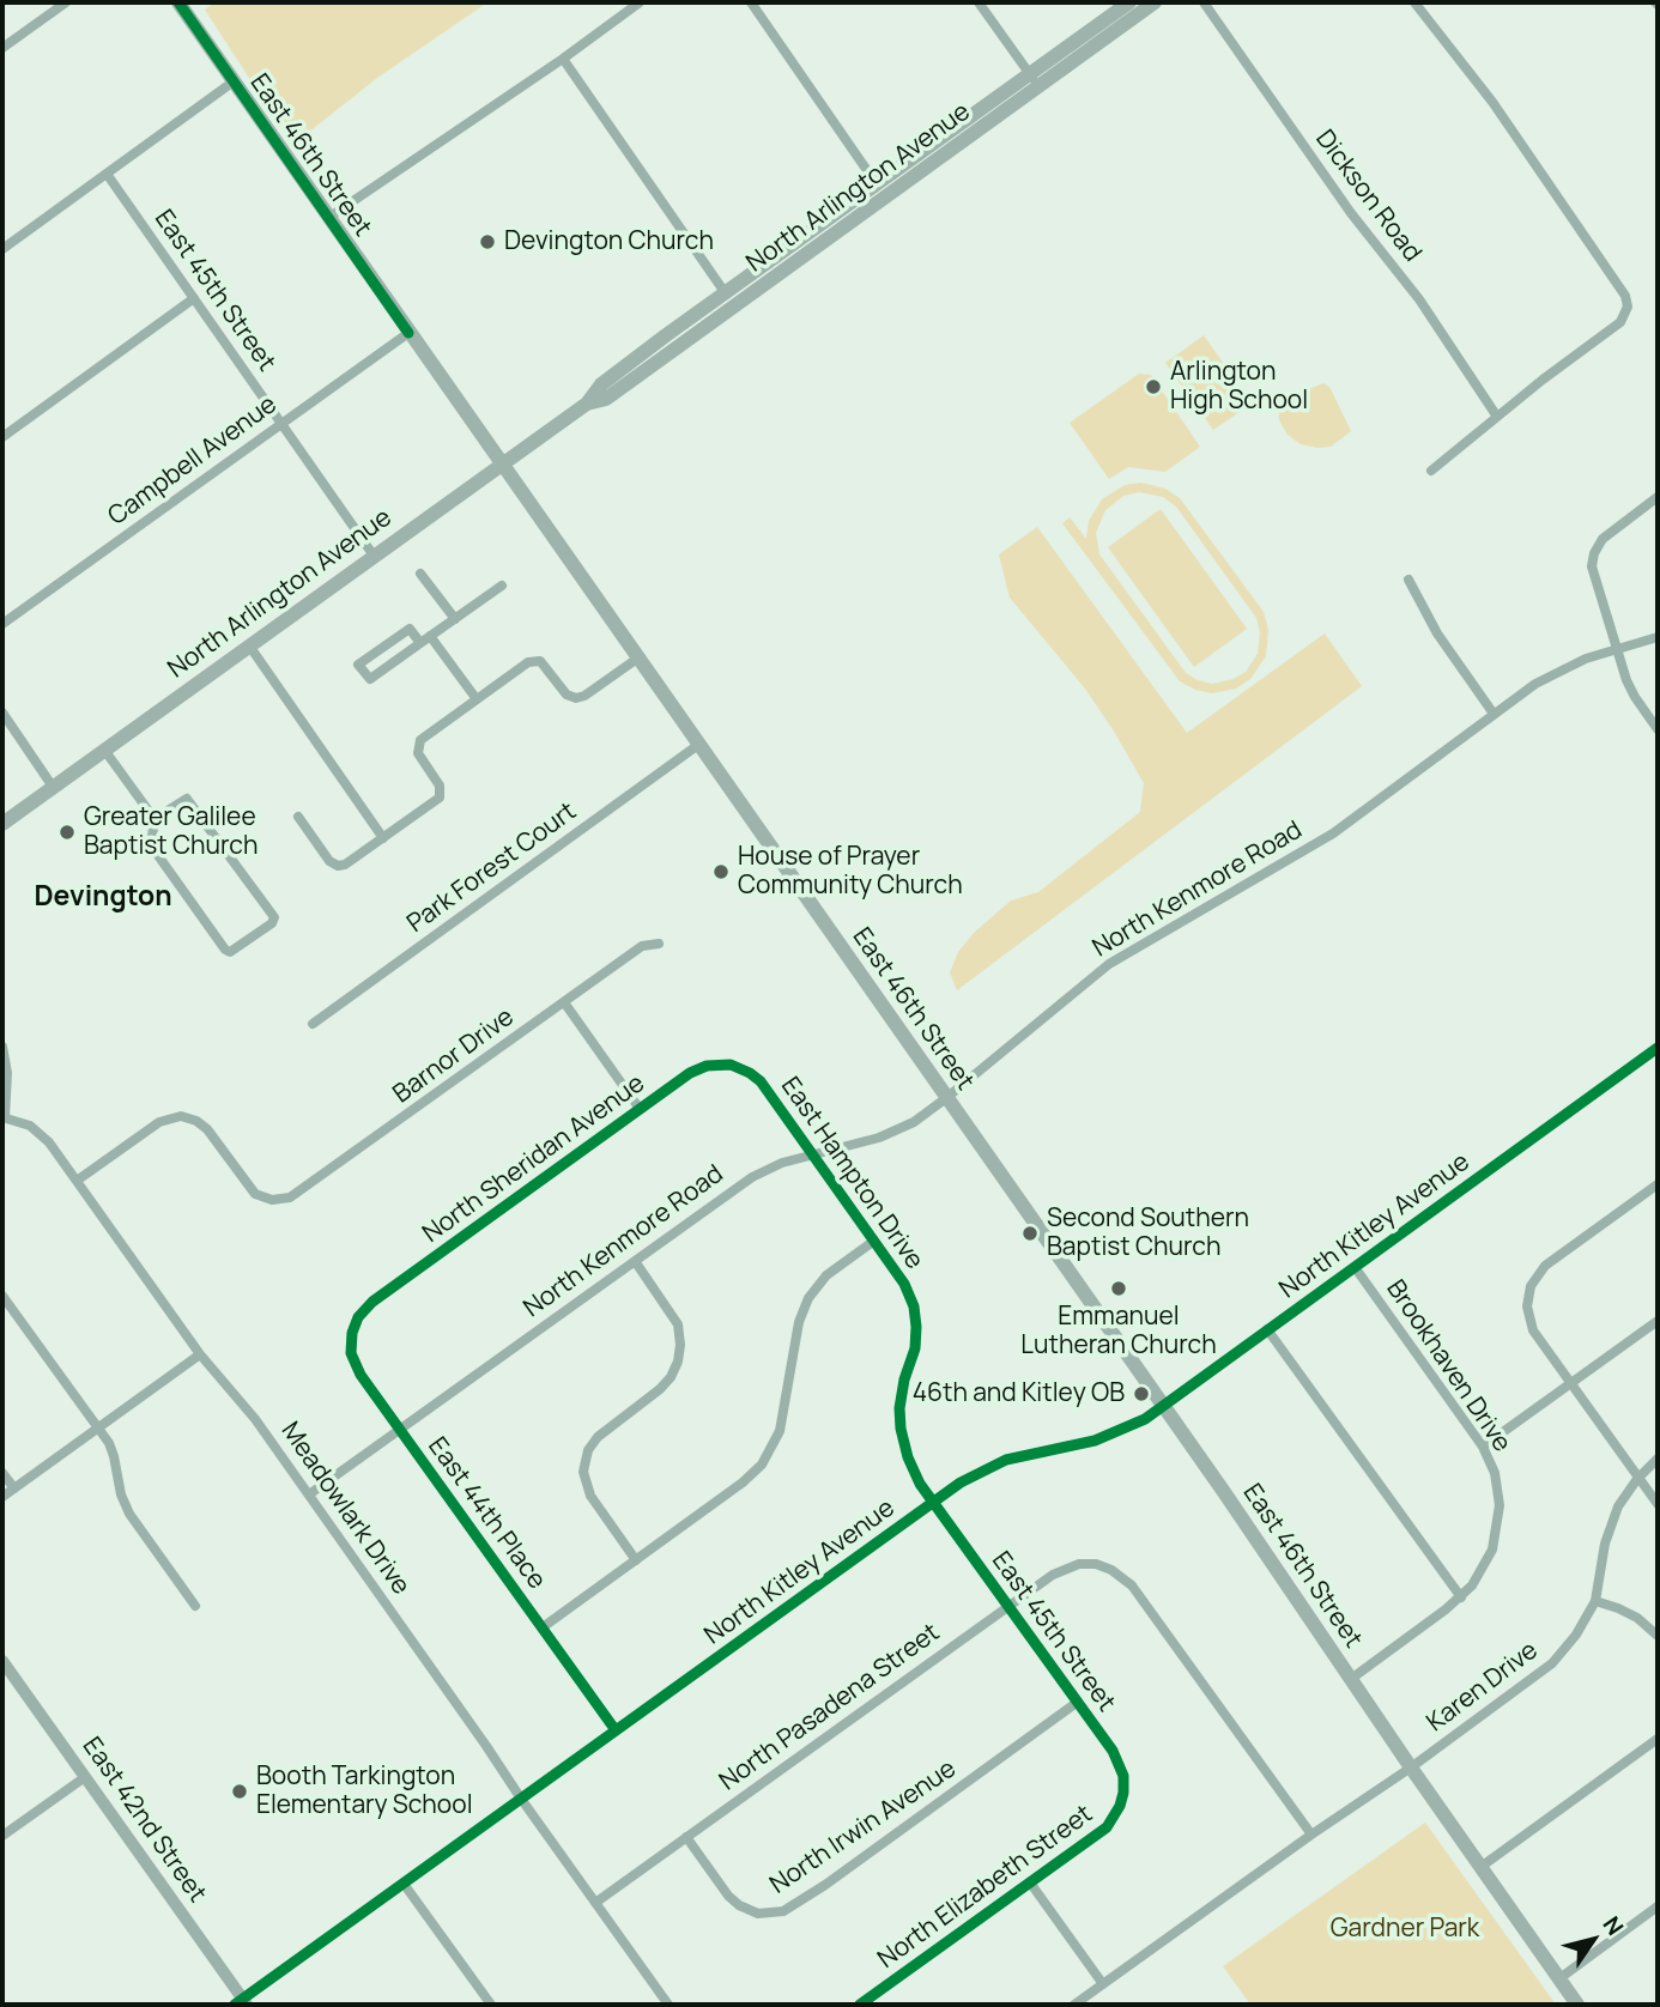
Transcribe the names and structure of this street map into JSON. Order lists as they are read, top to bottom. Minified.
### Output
{"streets":{"main road":["East 46th Street","North Arlington Avenue"],"street":["Dickson Road","East 45th Street","Campbell Avenue","Park Forest Court","North Kenmore Road","Barnor Drive","North Sheridan Avenue","East Hampton Drive","North Kitley Avenue","Brookhaven Drive","Meadowlark Drive","East 44th Place","Karen Drive","North Pasadena Street","East 42nd Street","North Irwin Avenue","North Elizabeth Street"]},"crossings":[["East 46th Street","North Arlington Avenue"],["East 46th Street","Campbell Avenue"],["East 46th Street","Park Forest Court"],["East 46th Street","North Kenmore Road"],["East 46th Street","North Kitley Avenue"],["East 46th Street","Brookhaven Drive"],["East 46th Street","Karen Drive"],["North Arlington Avenue","East 45th Street"],["East 45th Street","Campbell Avenue"],["East 45th Street","East Hampton Drive"],["East 45th Street","North Kitley Avenue"],["East 45th Street","North Pasadena Street"],["East 45th Street","North Irwin Avenue"],["East 45th Street","North Elizabeth Street"],["North Kenmore Road","East Hampton Drive"],["North Kenmore Road","Meadowlark Drive"],["North Kenmore Road","East 44th Place"],["Barnor Drive","Meadowlark Drive"],["North Sheridan Avenue","East Hampton Drive"],["North Sheridan Avenue","East 44th Place"],["East Hampton Drive","North Kitley Avenue"],["North Kitley Avenue","Brookhaven Drive"],["North Kitley Avenue","Meadowlark Drive"],["North Kitley Avenue","East 44th Place"],["North Kitley Avenue","East 42nd Street"],["Meadowlark Drive","North Pasadena Street"],["Karen Drive","North Pasadena Street"],["North Pasadena Street","North Irwin Avenue"]],"districts":["Devington"],"parks":["Gardner Park"],"places":["Devington Church","Arlington High School","Greater Galilee Baptist Church","House of Prayer Community Church","Second Southern Baptist Church","Emmanuel Lutheran Church","46th and Kitley OB","Booth Tarkington Elementary School"],"north":"top right"}
